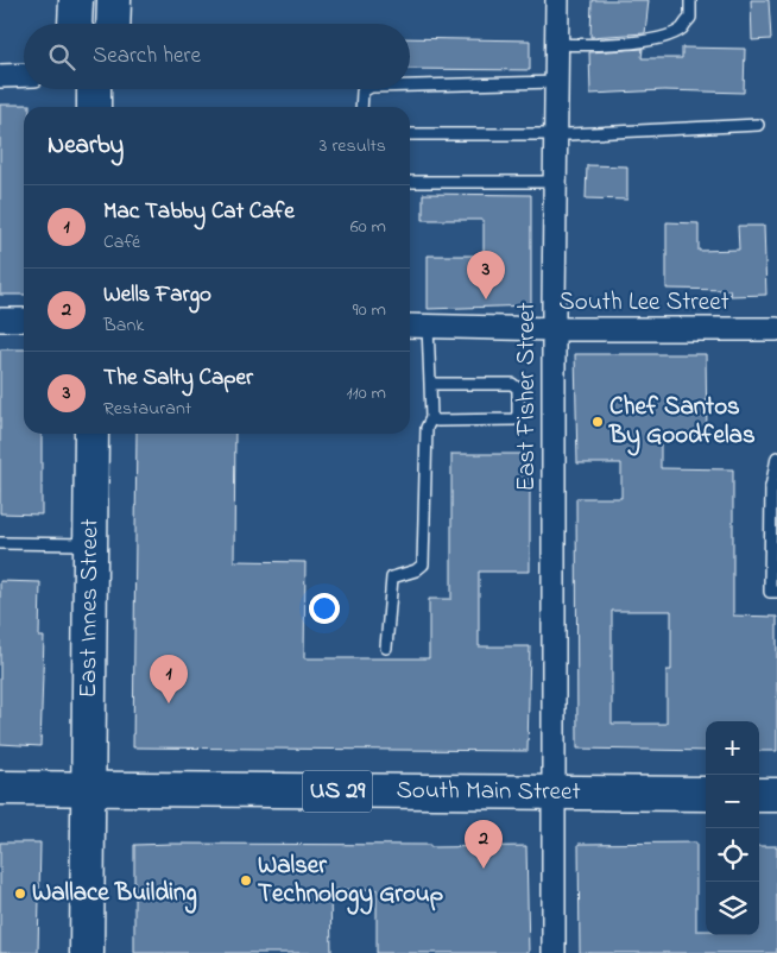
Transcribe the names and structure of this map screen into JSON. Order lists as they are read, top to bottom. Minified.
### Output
{"streets":{"main road":["East Innes Street","US 29","South Main Street"],"street":["South Lee Street","East Fisher Street"]},"crossings":[["South Lee Street","East Fisher Street"],["East Fisher Street","South Main Street"],["East Innes Street","US 29"],["East Innes Street","South Main Street"],["US 29","South Main Street"]],"places":["Chef Santos By Goodfelas","Walser Technology Group","Wallace Building"],"page":{"search":"Search here","heading":["Nearby","3 results"],"list":[{"mark":"1","name":"Mac Tabby Cat Cafe","note":"Café","value":"60 m"},{"mark":"2","name":"Wells Fargo","note":"Bank","value":"90 m"},{"mark":"3","name":"The Salty Caper","note":"Restaurant","value":"110 m"}],"pins":["3","1","2"],"map_buttons":["+","−"]}}
